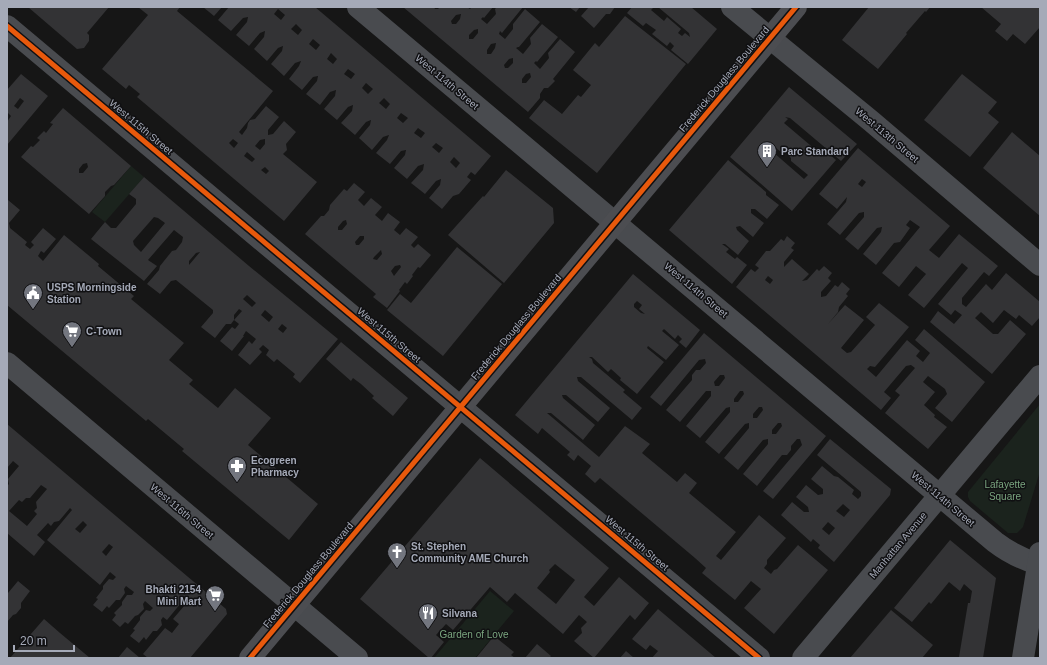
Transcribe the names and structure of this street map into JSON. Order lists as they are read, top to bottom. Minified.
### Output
{"streets":{"main road":["Frederick Douglass Boulevard"],"street":["West 114th Street","West 115th Street","West 113th Street","West 116th Street","Manhattan Avenue"]},"crossings":[["Frederick Douglass Boulevard","West 114th Street"],["Frederick Douglass Boulevard","West 115th Street"],["Frederick Douglass Boulevard","West 113th Street"],["Frederick Douglass Boulevard","West 116th Street"],["West 114th Street","Manhattan Avenue"]],"parks":["Lafayette Square","Garden of Love"],"places":{"building":["Parc Standard"],"public building":["USPS Morningside Station"],"supermarket":["C-Town","Bhakti 2154 Mini Mart"],"pharmacy":["Ecogreen Pharmacy"],"church":["St. Stephen Community AME Church"],"restaurant":["Silvana"]},"scale_bar":"20 m"}
